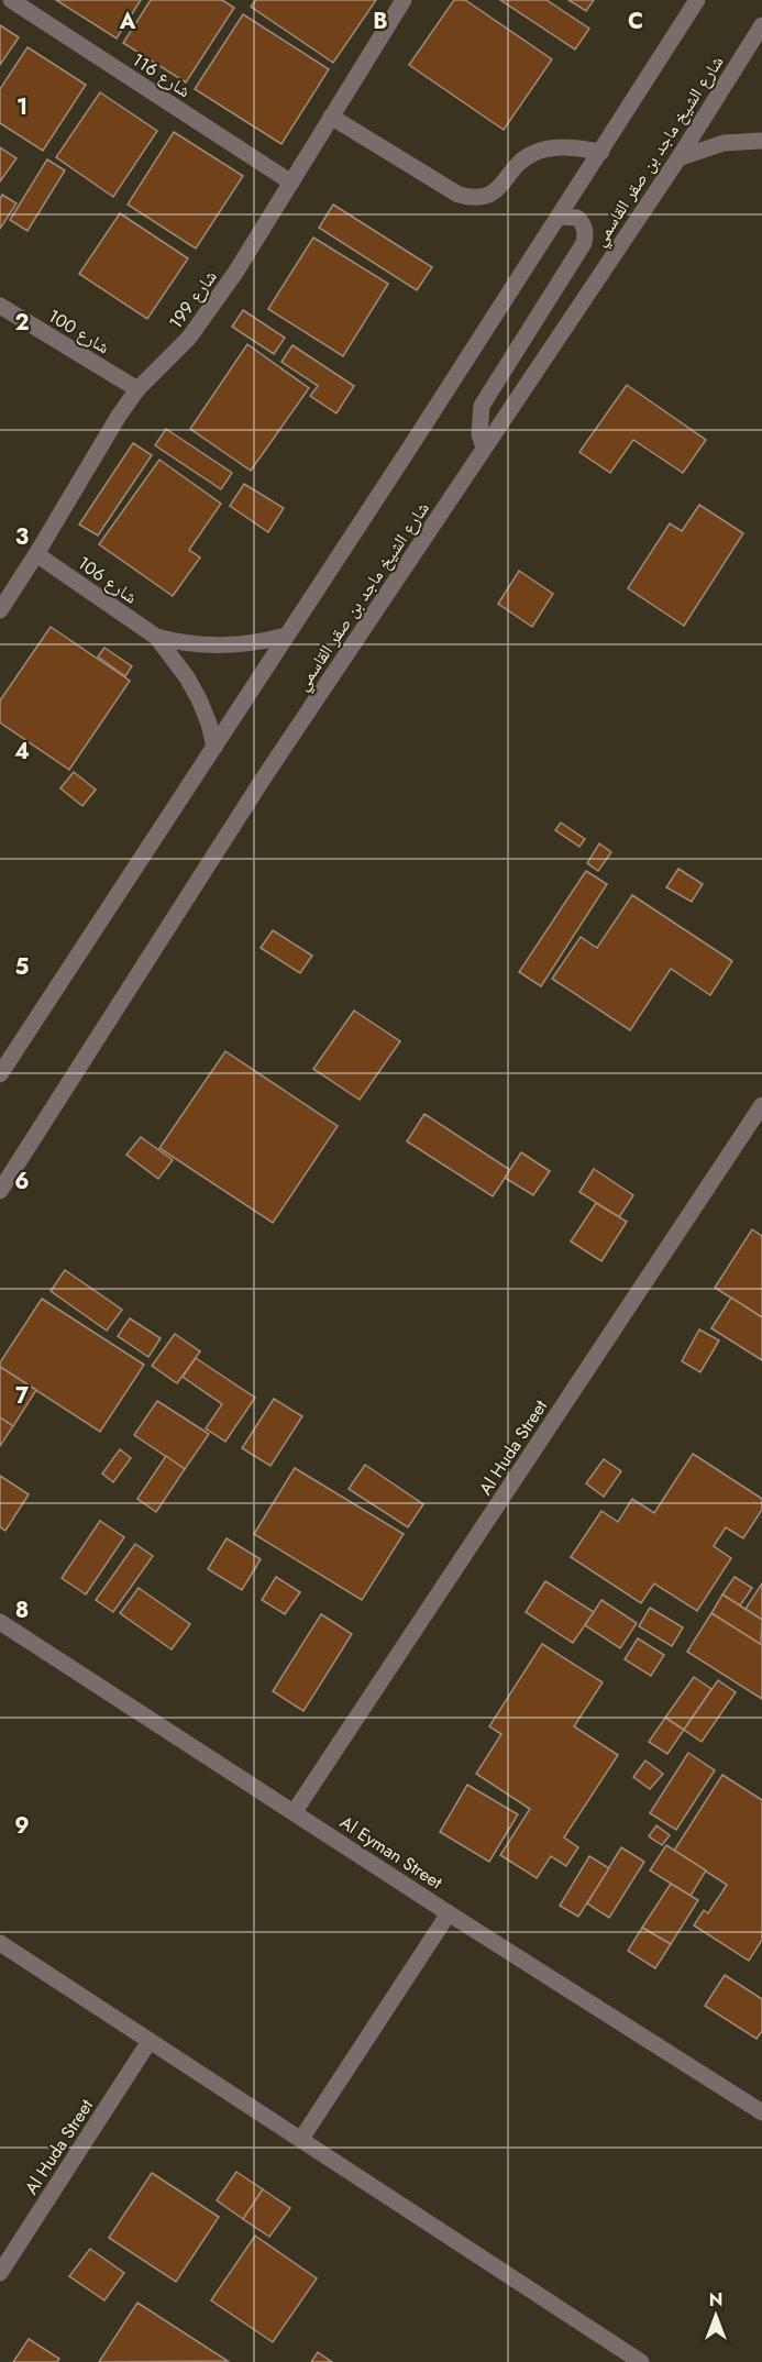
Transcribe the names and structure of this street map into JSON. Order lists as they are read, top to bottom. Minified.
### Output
{"streets":{"street":["شارع 116","شارع الشيخ ماجد بن صقر القاسمي","شارع 199","شارع 100","شارع 106","Al Huda Street","Al Eyman Street"]},"crossings":[["شارع 116","شارع 199"],["شارع 199","شارع 100"],["شارع 199","شارع 106"],["Al Huda Street","Al Eyman Street"]],"north":"top","grid":{"columns":["A","B","C"],"rows":["1","2","3","4","5","6","7","8","9"]}}
